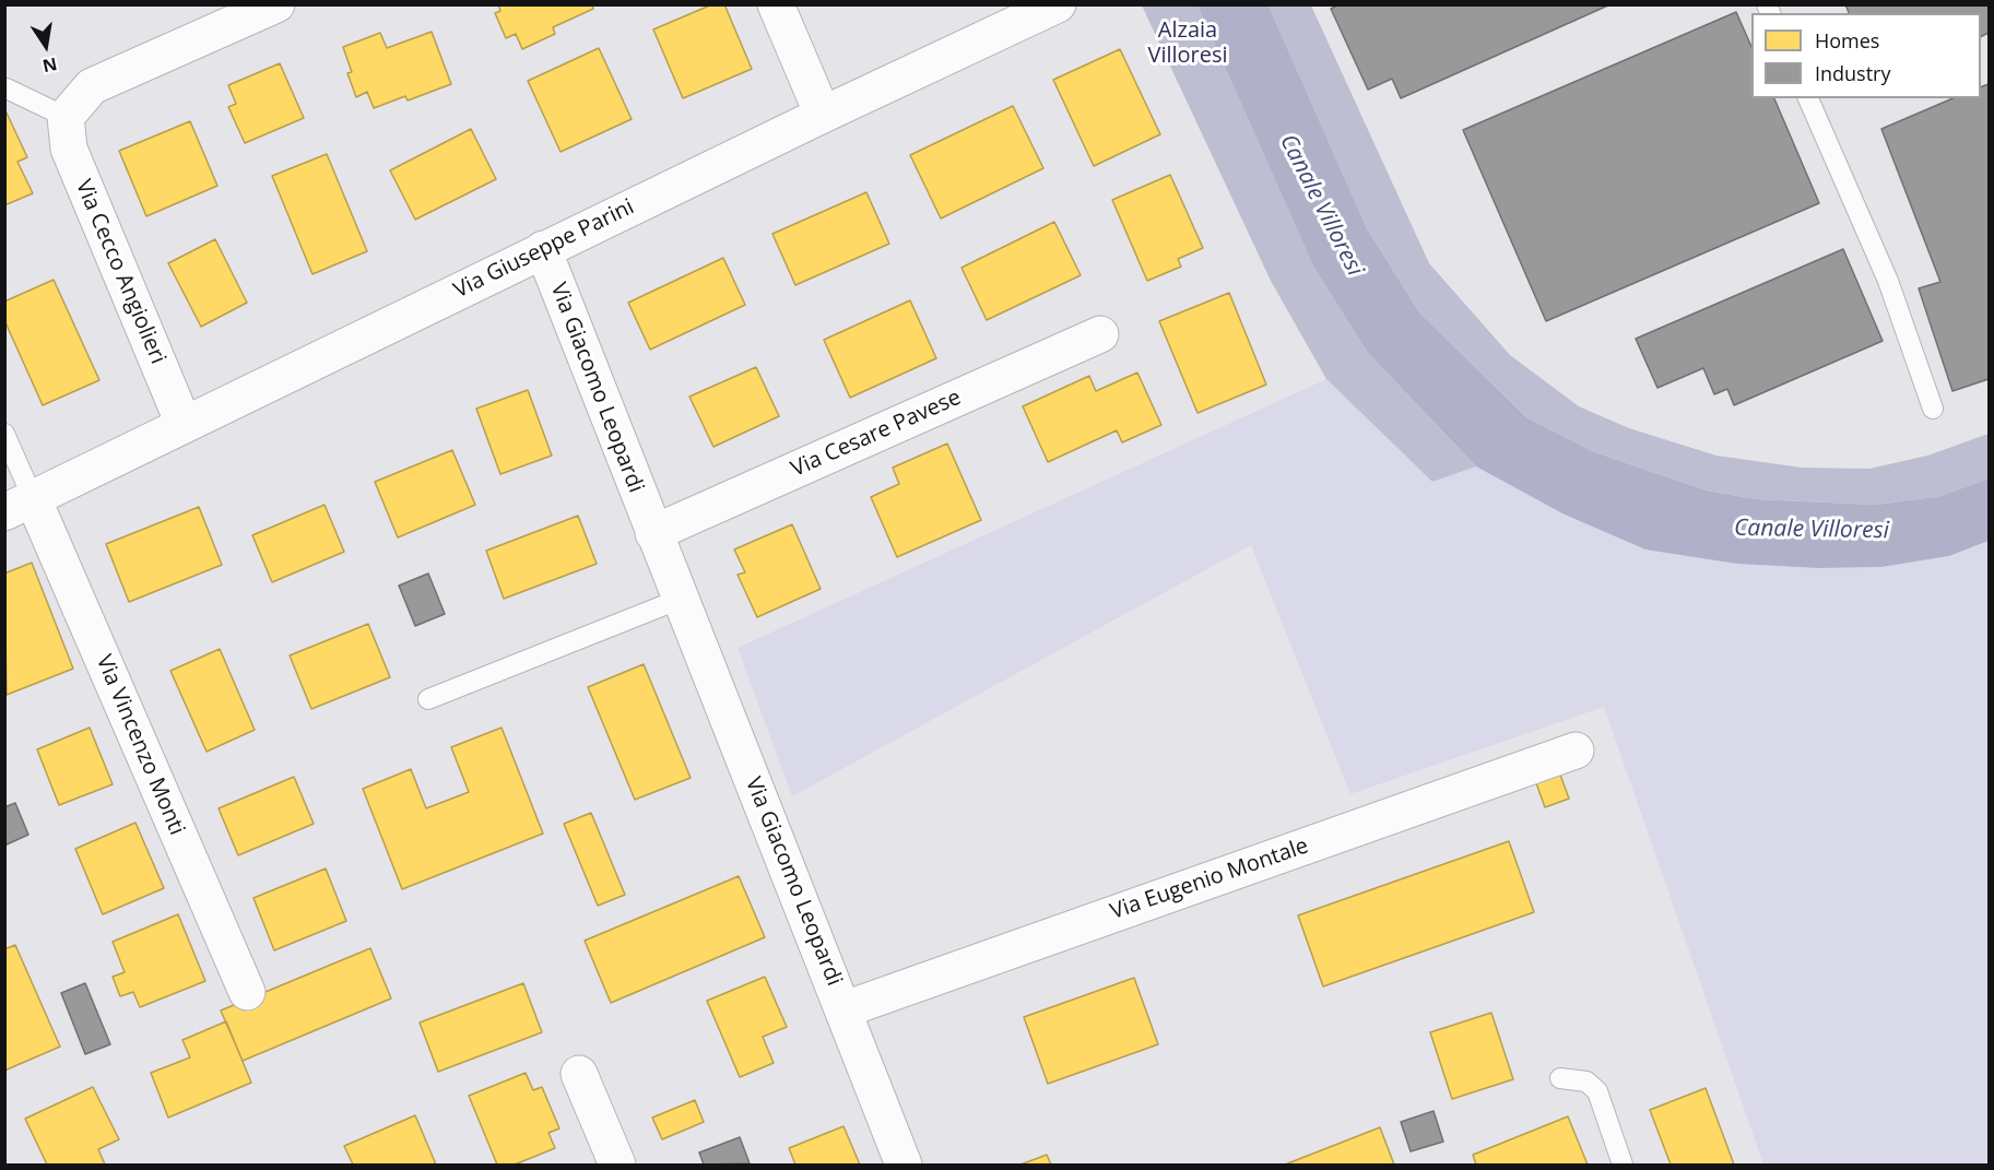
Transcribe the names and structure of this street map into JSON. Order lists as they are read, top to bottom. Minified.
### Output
{"streets":{"street":["Via Giuseppe Parini","Via Cecco Angiolieri","Via Giacomo Leopardi","Via Cesare Pavese","Via Vincenzo Monti","Via Eugenio Montale"]},"crossings":[["Via Giuseppe Parini","Via Cecco Angiolieri"],["Via Giuseppe Parini","Via Giacomo Leopardi"],["Via Giuseppe Parini","Via Vincenzo Monti"],["Via Giacomo Leopardi","Via Cesare Pavese"],["Via Giacomo Leopardi","Via Eugenio Montale"]],"water":["Canale Villoresi"],"parks":["Alzaia Villoresi"],"legend":["Homes","Industry"],"north":"bottom"}
